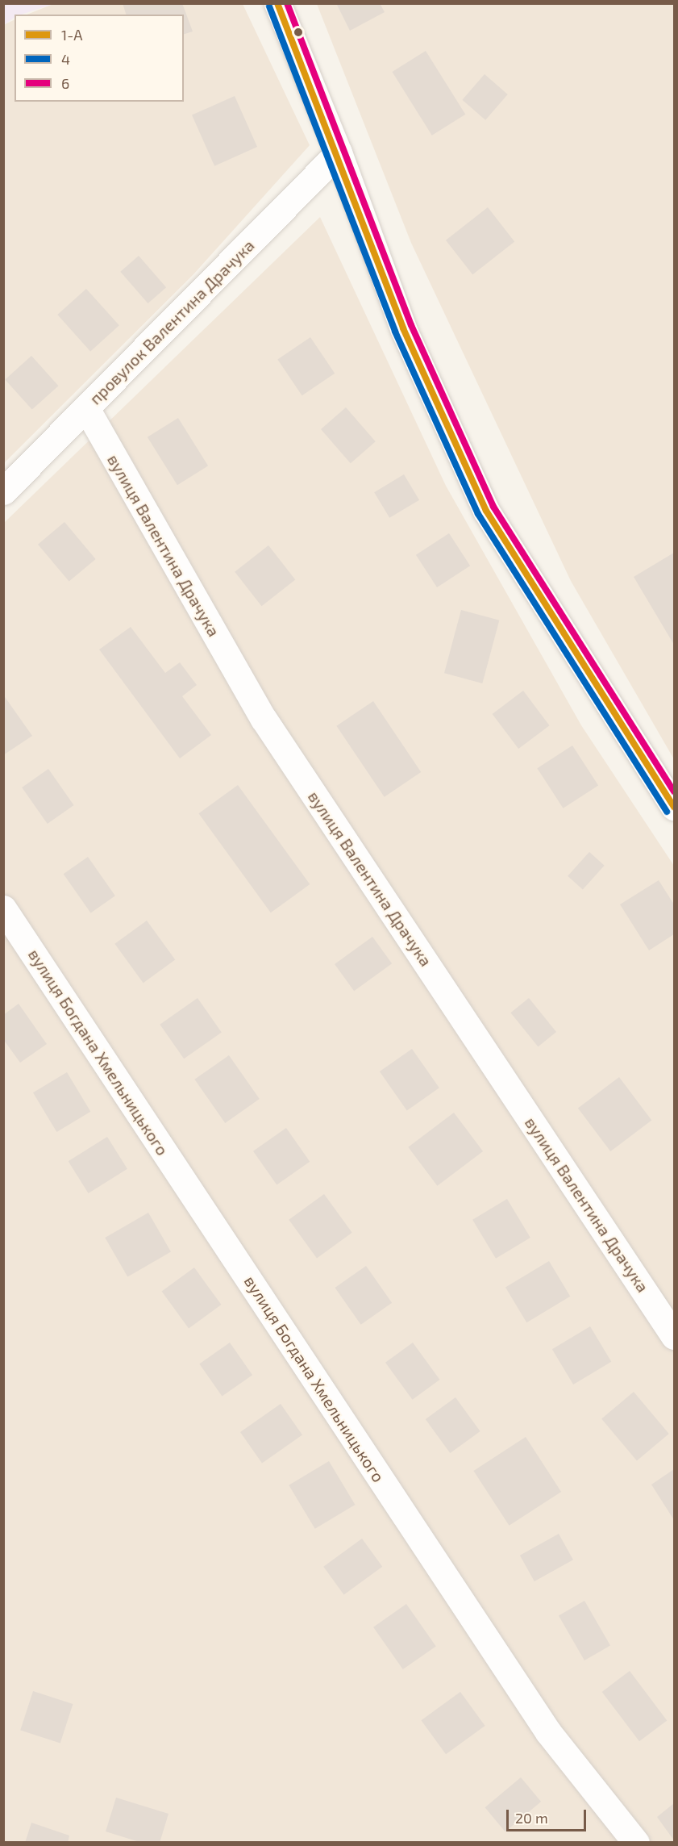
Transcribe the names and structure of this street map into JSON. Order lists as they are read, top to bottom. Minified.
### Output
{"streets":{"street":["провулок Валентина Драчука","вулиця Валентина Драчука","вулиця Богдана Хмельницького"]},"crossings":[["провулок Валентина Драчука","вулиця Валентина Драчука"]],"lines":["transit line 1-А","transit line 6","transit line 4"],"legend":["1-А","4","6"],"scale_bar":"20 m"}
